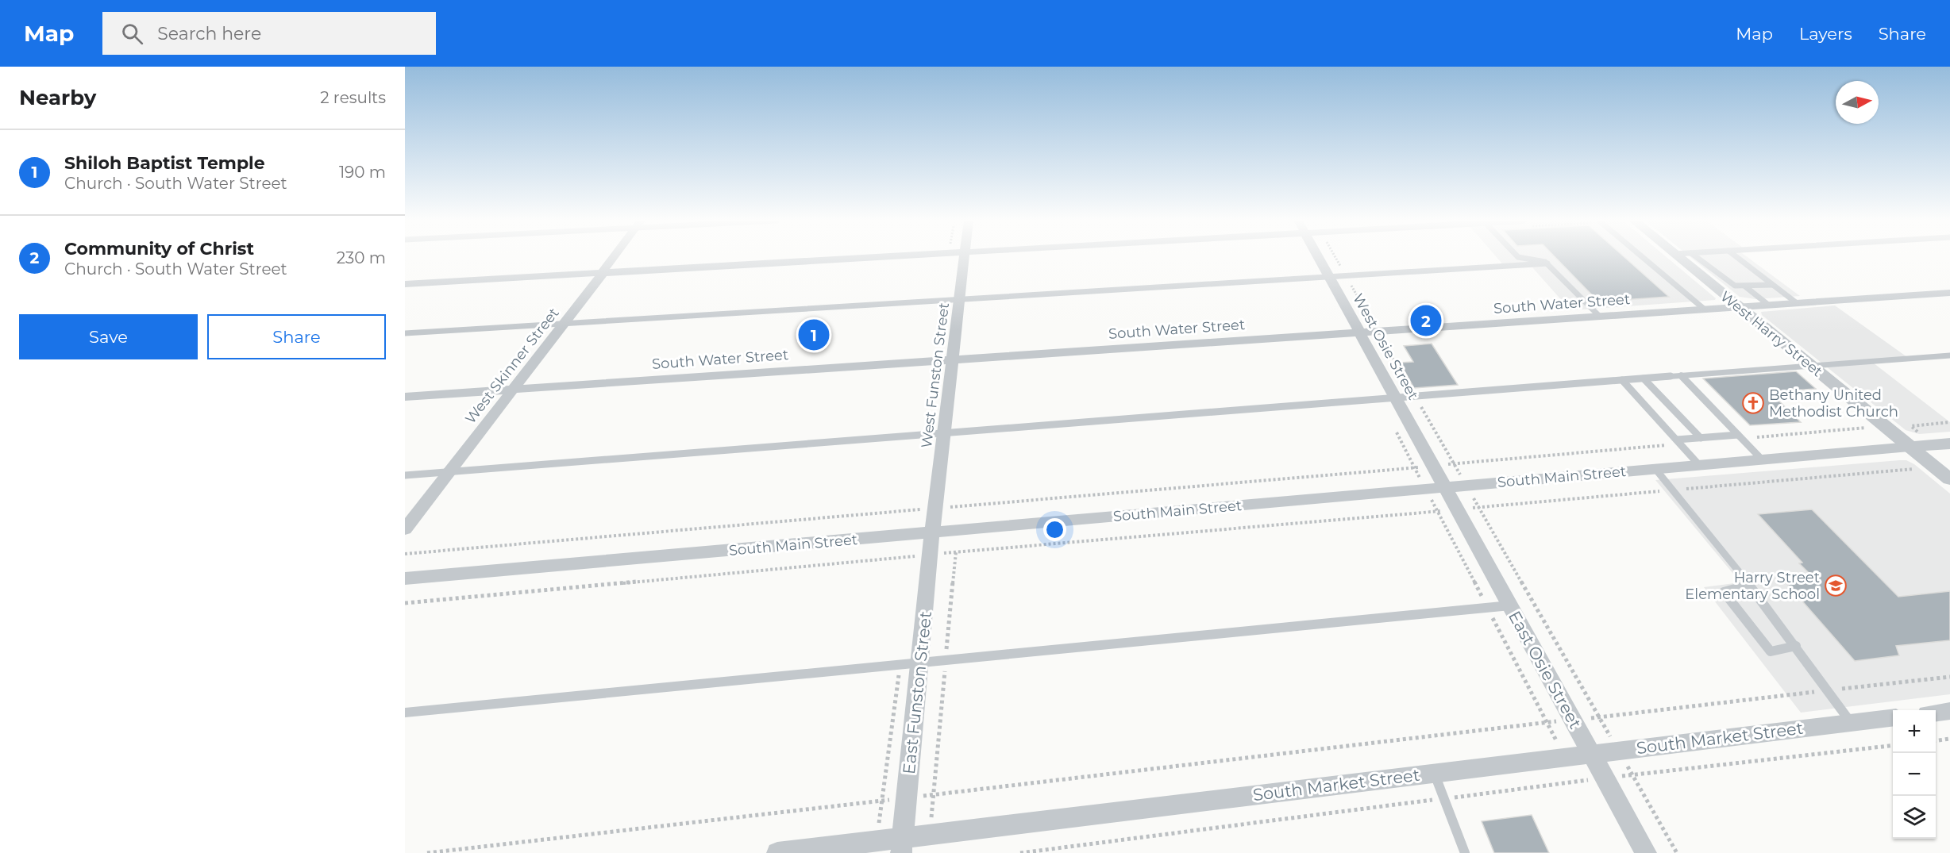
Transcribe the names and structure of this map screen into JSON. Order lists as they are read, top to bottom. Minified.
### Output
{"streets":{"street":["South Water Street","West Harry Street","West Osie Street","West Skinner Street","West Funston Street","South Main Street","East Osie Street","East Funston Street","South Market Street"]},"crossings":[["South Water Street","West Harry Street"],["South Water Street","West Osie Street"],["South Water Street","West Skinner Street"],["South Water Street","West Funston Street"],["West Harry Street","South Main Street"],["West Osie Street","South Main Street"],["West Osie Street","East Osie Street"],["West Funston Street","South Main Street"],["West Funston Street","East Funston Street"],["South Main Street","East Osie Street"],["South Main Street","East Funston Street"],["East Osie Street","South Market Street"],["East Funston Street","South Market Street"]],"places":{"church":["Bethany United Methodist Church"],"school or university":["Harry Street Elementary School"]},"north":"right","page":{"header":"Map","search":"Search here","nav":["Map","Layers","Share"],"heading":["Nearby","2 results"],"list":[{"mark":"1","name":"Shiloh Baptist Temple","note":"Church · South Water Street","value":"190 m"},{"mark":"2","name":"Community of Christ","note":"Church · South Water Street","value":"230 m"}],"buttons":["Save","Share"],"pins":["2","1"],"map_buttons":["+","−"]}}
